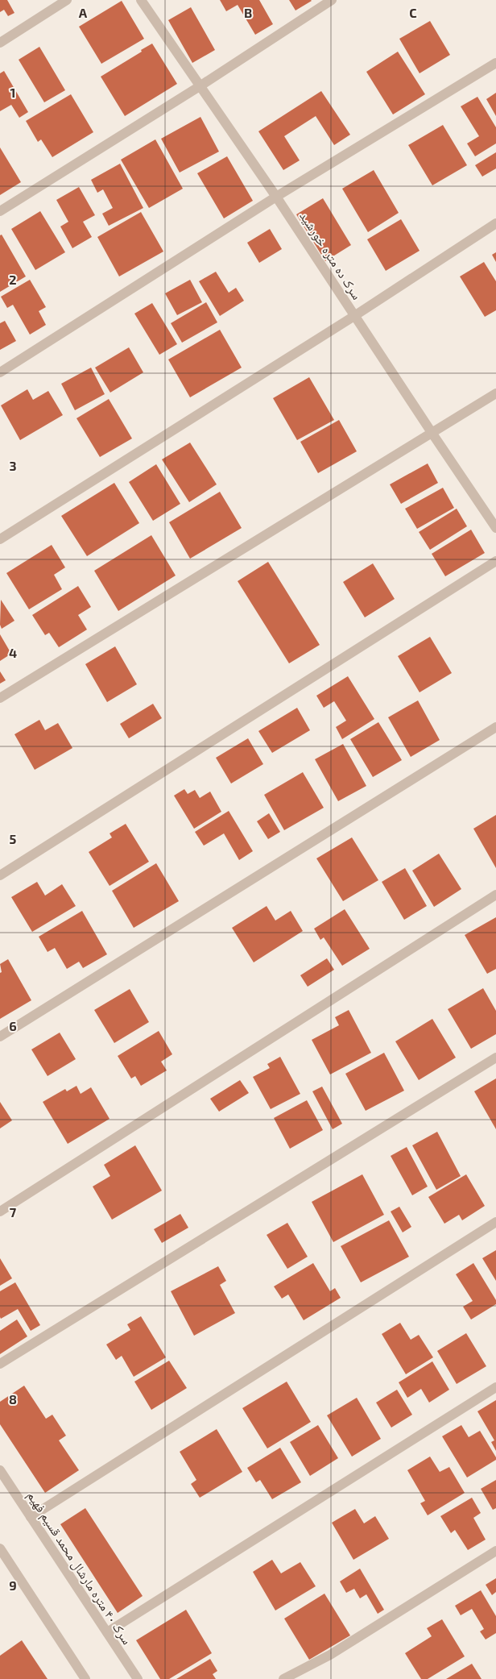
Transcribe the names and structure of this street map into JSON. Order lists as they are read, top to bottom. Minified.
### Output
{"streets":{"street":["سرک ده متره خورشید","سرک ۴۰ متره مارشال محمد قسیم فهیم"]},"grid":{"columns":["A","B","C"],"rows":["1","2","3","4","5","6","7","8","9"]}}
